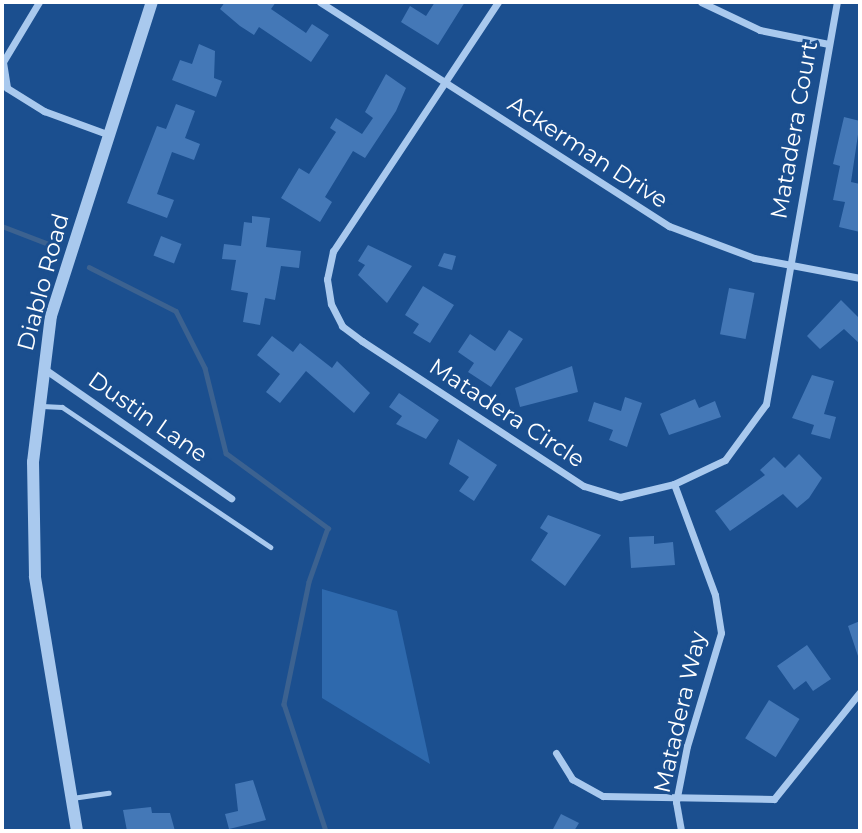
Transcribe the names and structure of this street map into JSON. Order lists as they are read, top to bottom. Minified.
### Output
{"streets":{"street":["Matadera Court","Ackerman Drive","Diablo Road","Matadera Circle","Dustin Lane","Matadera Way"]},"crossings":[["Matadera Court","Ackerman Drive"],["Matadera Court","Matadera Circle"],["Ackerman Drive","Matadera Circle"],["Diablo Road","Dustin Lane"],["Matadera Circle","Matadera Way"]]}
